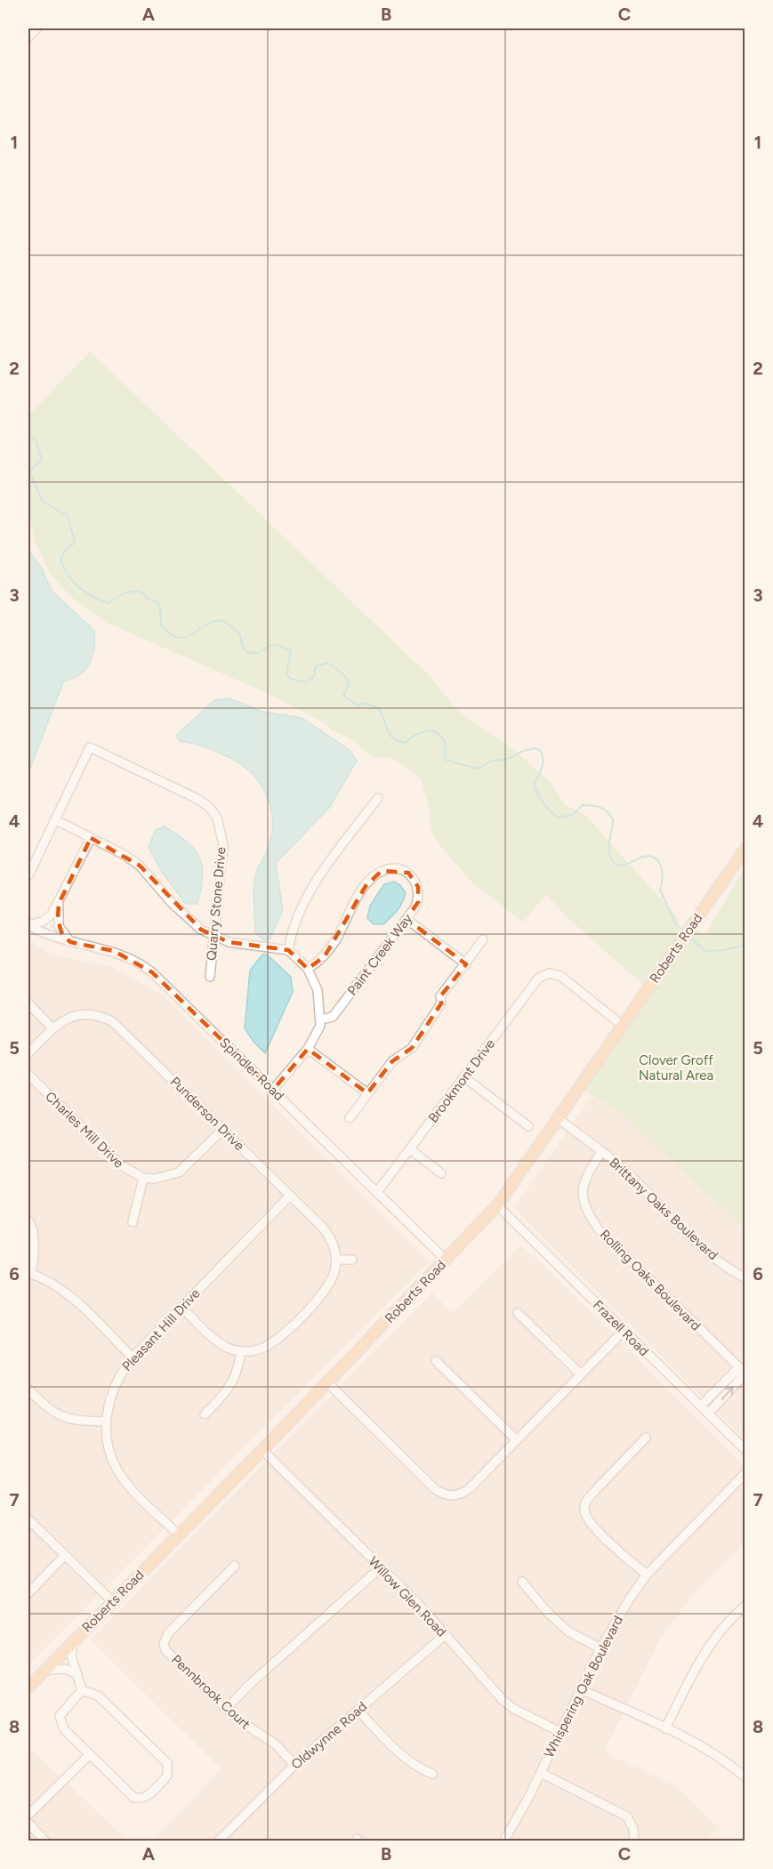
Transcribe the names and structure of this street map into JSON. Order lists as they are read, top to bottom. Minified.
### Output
{"streets":{"main road":["Roberts Road"],"street":["Quarry Stone Drive","Paint Creek Way","Spindler Road","Brookmont Drive","Punderson Drive","Charles Mill Drive","Brittany Oaks Boulevard","Rolling Oaks Boulevard","Frazell Road","Pleasant Hill Drive","Willow Glen Road","Whispering Oak Boulevard","Pennbrook Court","Oldwynne Road"]},"crossings":[["Roberts Road","Spindler Road"],["Roberts Road","Brookmont Drive"],["Roberts Road","Brittany Oaks Boulevard"],["Roberts Road","Frazell Road"],["Roberts Road","Pleasant Hill Drive"],["Roberts Road","Willow Glen Road"],["Spindler Road","Brookmont Drive"],["Punderson Drive","Pleasant Hill Drive"],["Brittany Oaks Boulevard","Rolling Oaks Boulevard"],["Willow Glen Road","Whispering Oak Boulevard"],["Willow Glen Road","Oldwynne Road"],["Pennbrook Court","Oldwynne Road"]],"parks":["Clover Groff Natural Area"],"grid":{"columns":["A","B","C"],"rows":["1","2","3","4","5","6","7","8"]}}
